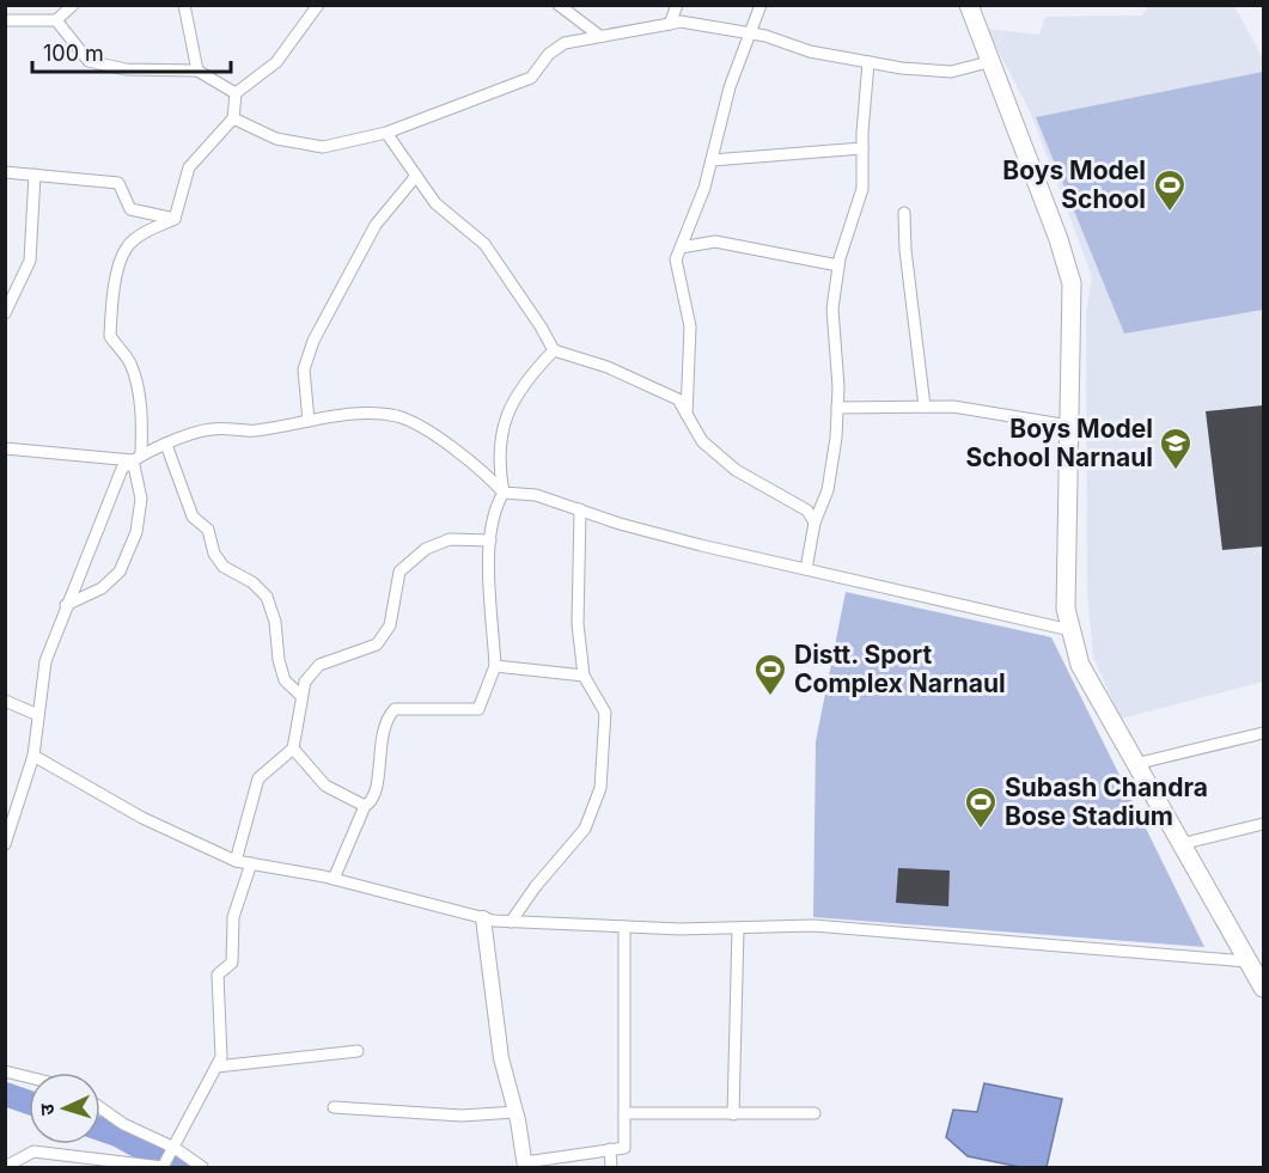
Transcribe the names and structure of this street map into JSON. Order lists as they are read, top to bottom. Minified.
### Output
{"places":{"sports":["Boys Model School","Distt. Sport Complex Narnaul","Subash Chandra Bose Stadium"],"school or university":["Boys Model School Narnaul"]},"scale_bar":"100 m","north":"left"}
